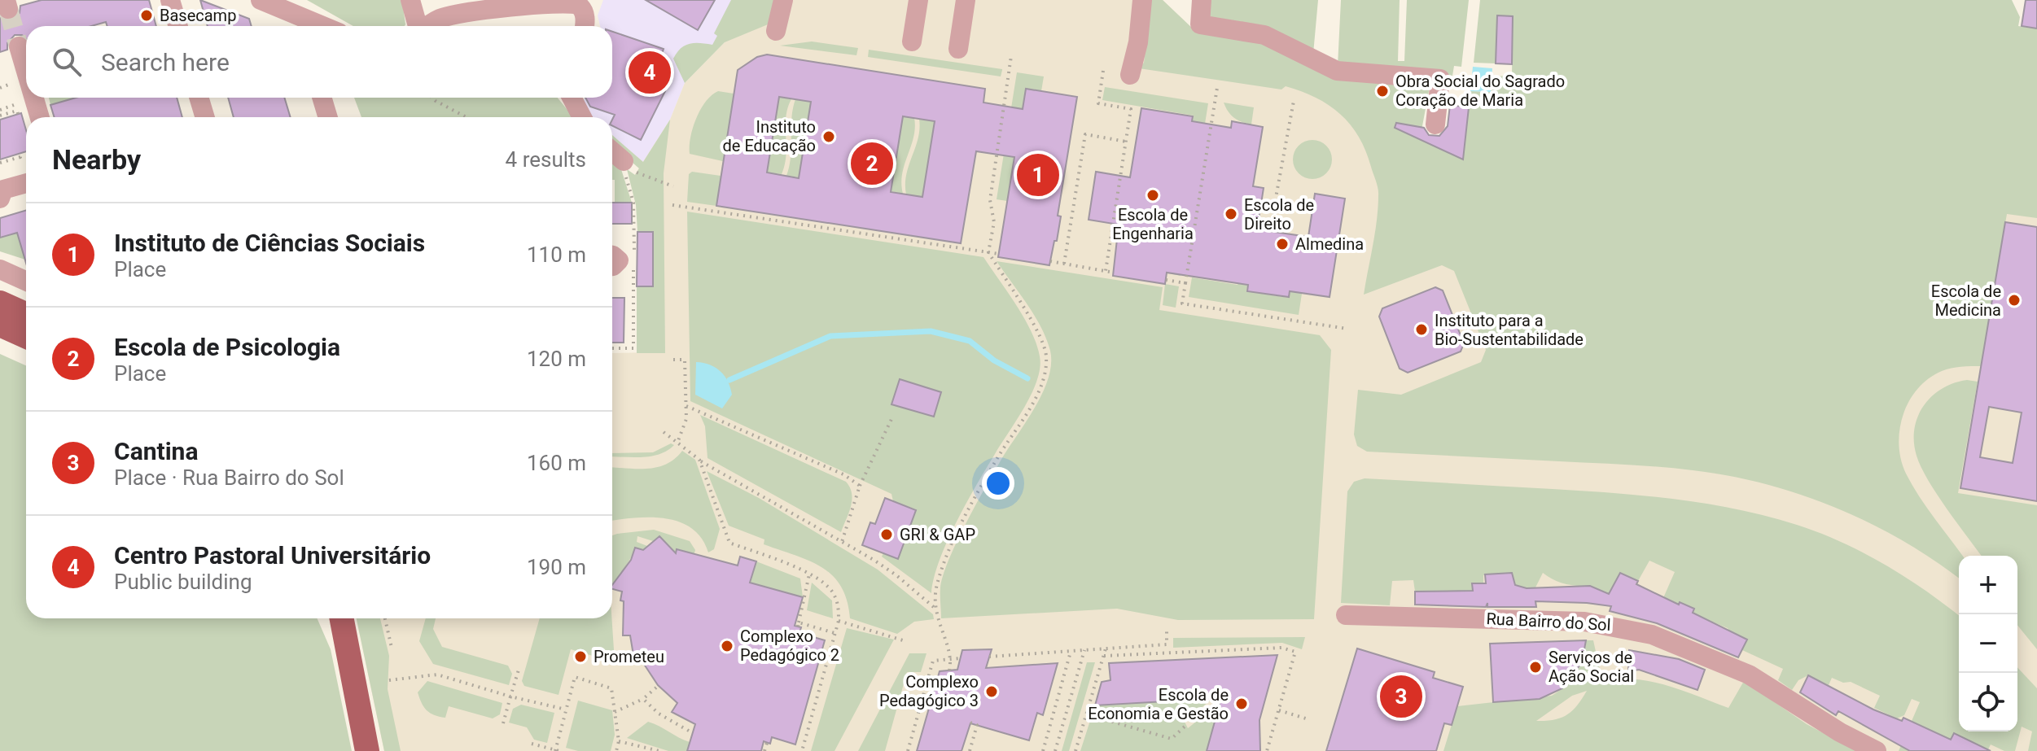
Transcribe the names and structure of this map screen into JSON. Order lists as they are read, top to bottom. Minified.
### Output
{"streets":{"street":["Rua Bairro do Sol"]},"places":["Basecamp","Obra Social do Sagrado Coração de Maria","Instituto de Educação","Escola de Engenharia","Escola de Direito","Almedina","Escola de Medicina","Instituto para a Bio-Sustentabilidade","GRI & GAP","Complexo Pedagógico 2","Prometeu","Serviços de Ação Social","Complexo Pedagógico 3","Escola de Economia e Gestão"],"page":{"search":"Search here","pins":["4","2","1","3"],"heading":["Nearby","4 results"],"list":[{"mark":"1","name":"Instituto de Ciências Sociais","note":"Place","value":"110 m"},{"mark":"2","name":"Escola de Psicologia","note":"Place","value":"120 m"},{"mark":"3","name":"Cantina","note":"Place · Rua Bairro do Sol","value":"160 m"},{"mark":"4","name":"Centro Pastoral Universitário","note":"Public building","value":"190 m"}],"map_buttons":["+","−"]}}
